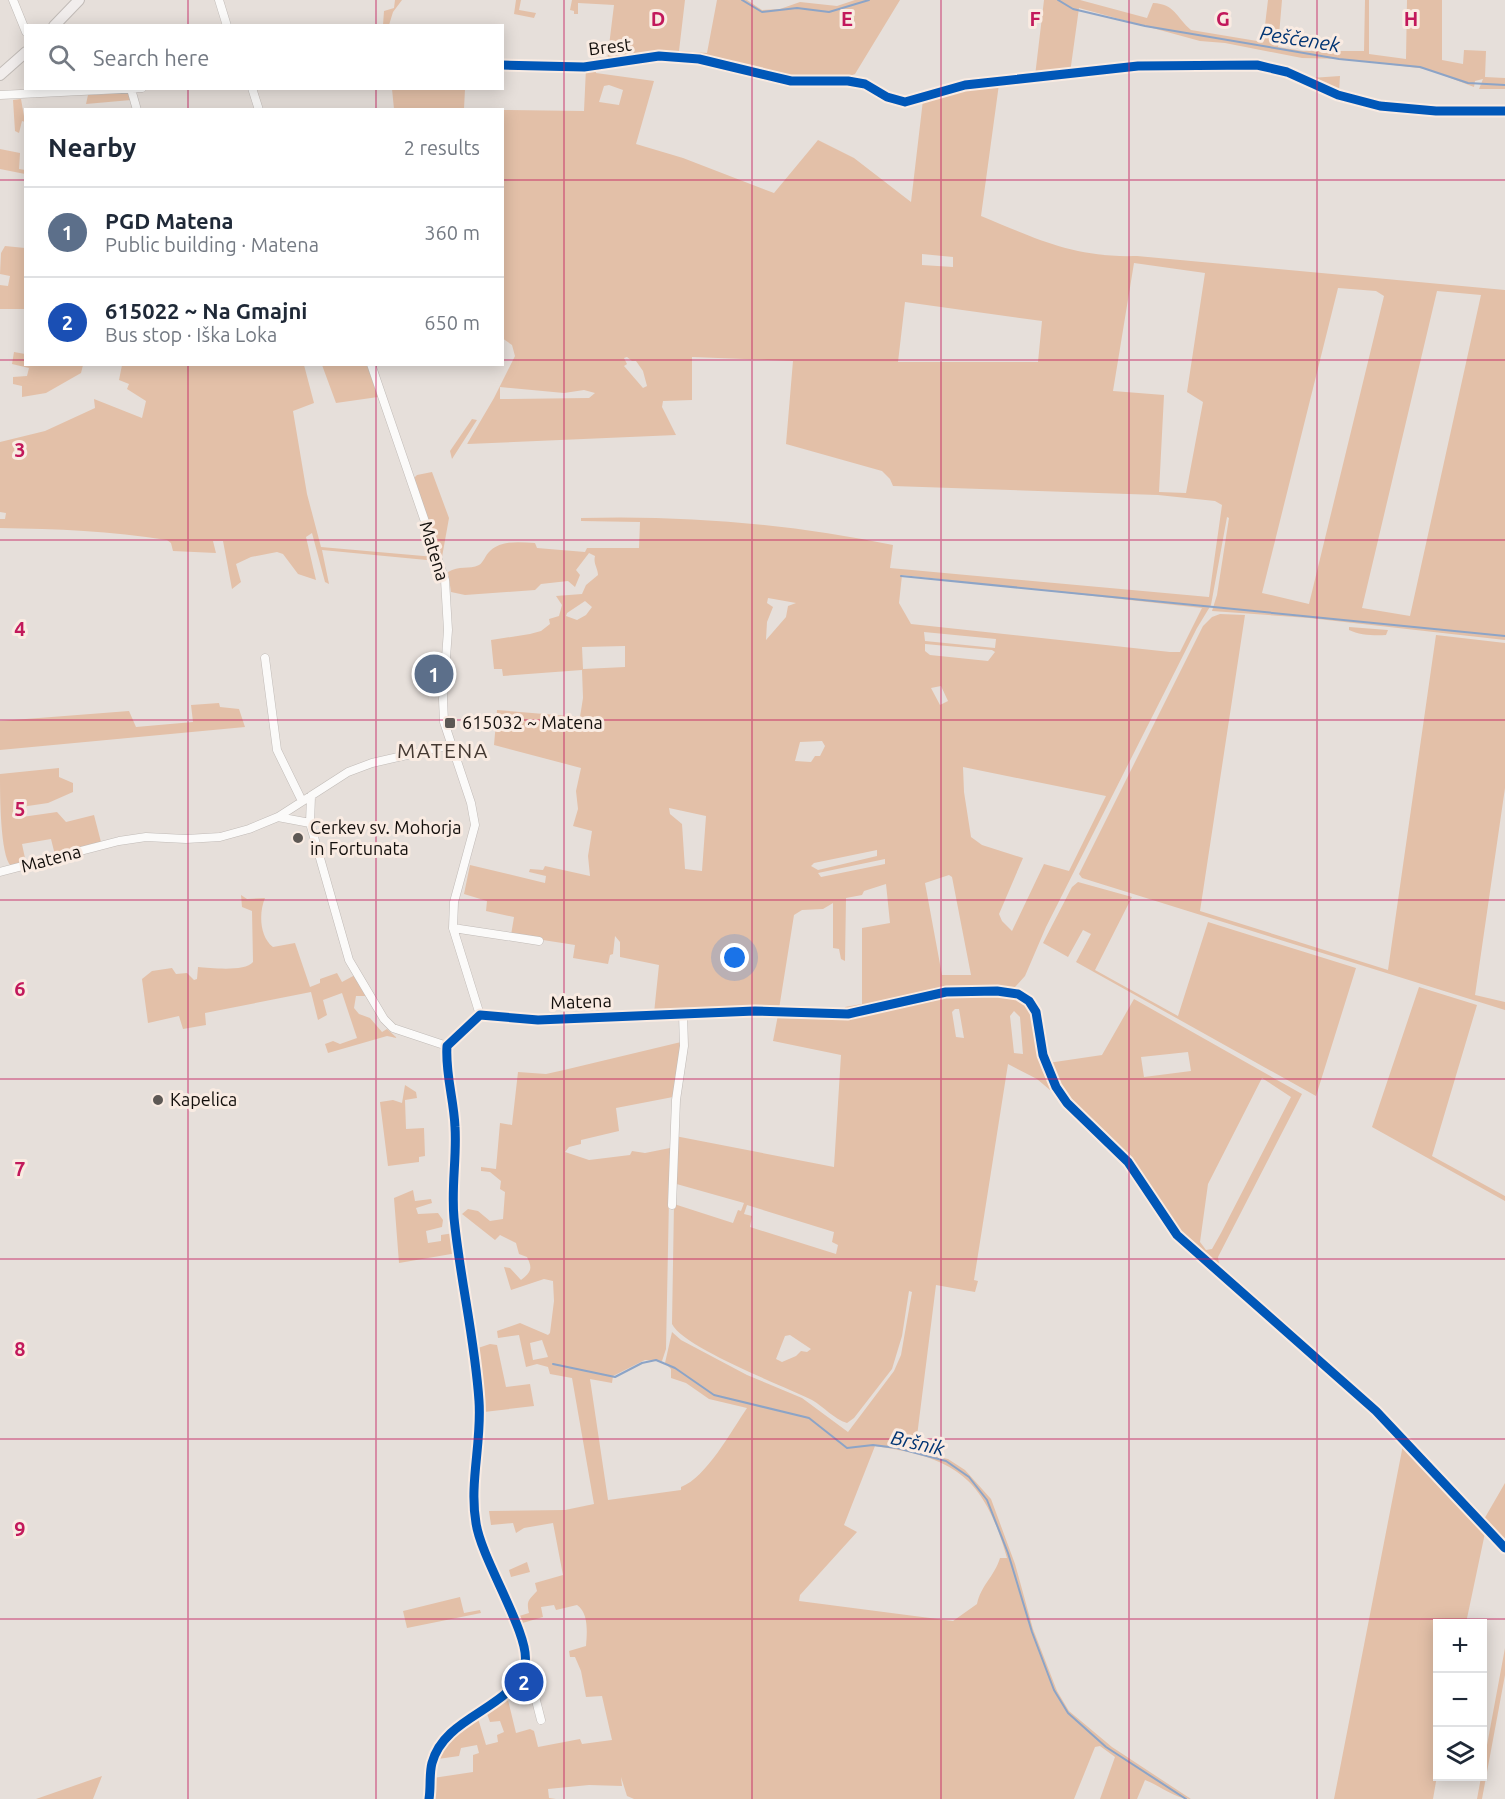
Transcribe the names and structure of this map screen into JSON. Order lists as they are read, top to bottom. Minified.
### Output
{"streets":{"street":["Brest","Matena"]},"districts":["MATENA"],"water":["Peščenek","Bršnik"],"places":{"transit":["615032 ~ Matena"],"other":["Cerkev sv. Mohorja in Fortunata","Kapelica"]},"page":{"search":"Search here","heading":["Nearby","2 results"],"list":[{"mark":"1","name":"PGD Matena","note":"Public building · Matena","value":"360 m"},{"mark":"2","name":"615022 ~ Na Gmajni","note":"Bus stop · Iška Loka","value":"650 m"}],"pins":["1","2"],"map_buttons":["+","−"]},"grid":{"columns":["D","E","F","G","H"],"rows":["3","4","5","6","7","8","9"]}}
